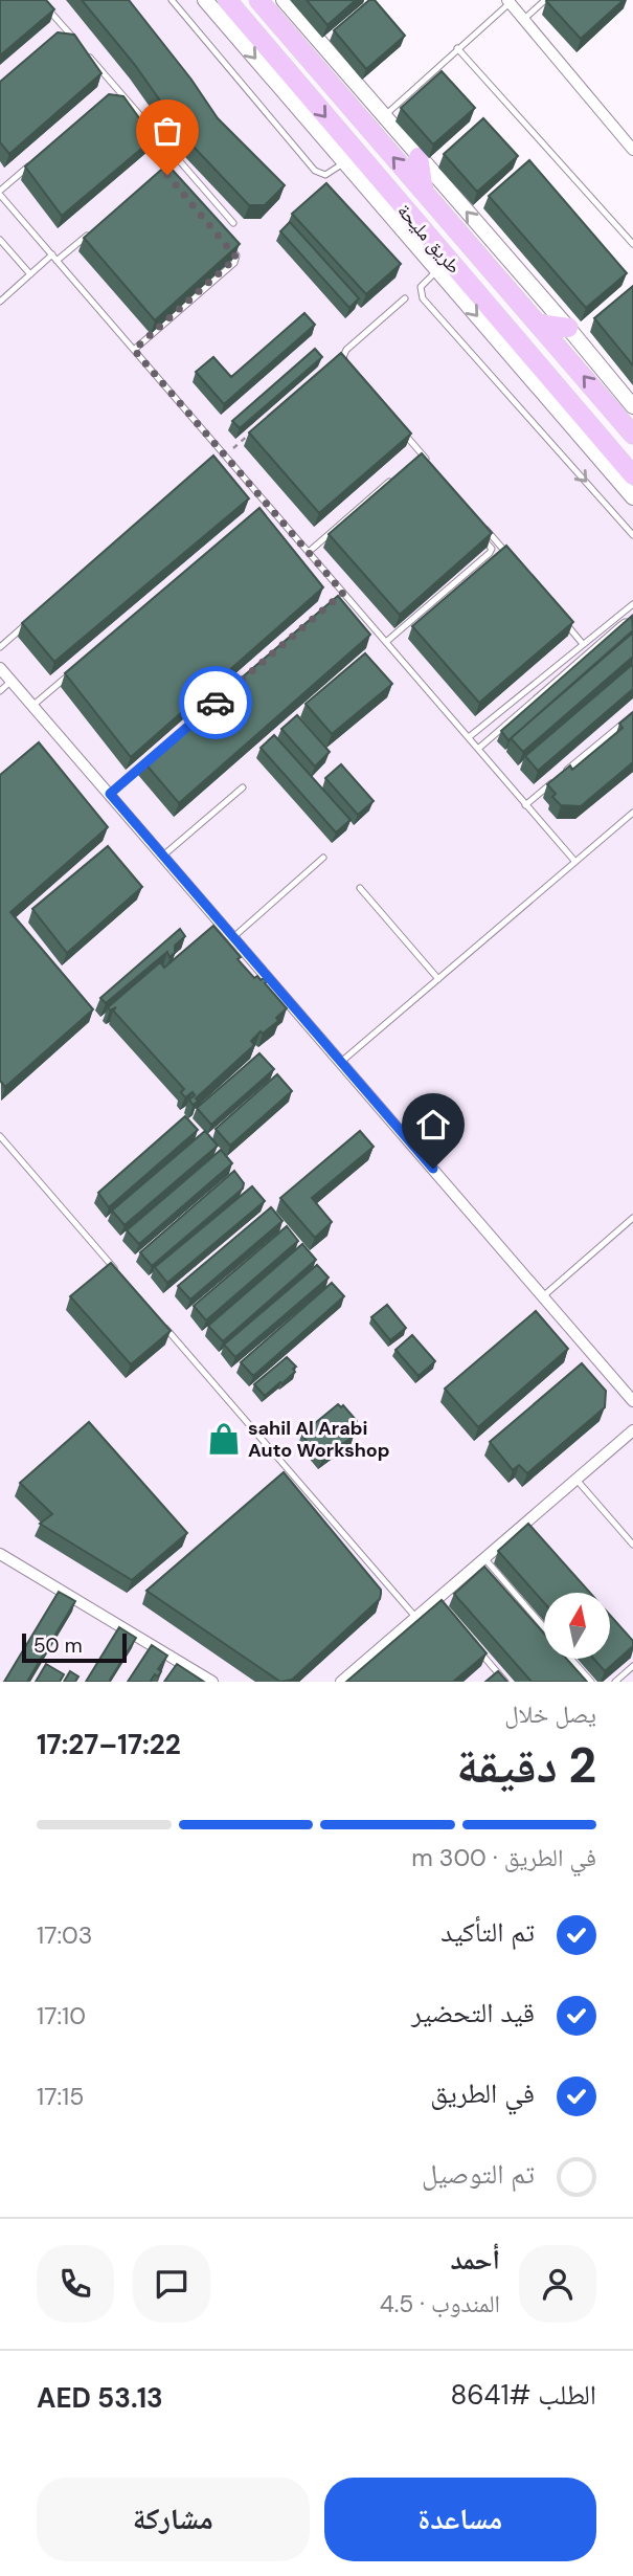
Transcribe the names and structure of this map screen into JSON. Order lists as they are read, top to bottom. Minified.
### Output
{"streets":{"main road":["طريق مليحة"]},"places":{"shop":["sahil Al Arabi Auto Workshop"]},"scale_bar":"50 m","north":"top","page":{"scale":"50 m","heading":["2 دقيقة","يصل خلال","17:22–17:27"],"panel":["أحمد","المندوب · 4.5","الطلب #8641","AED 53.13"],"bar":"في الطريق · 300 m","list":[["تم التأكيد","17:03"],["قيد التحضير","17:10"],["في الطريق","17:15"],"تم التوصيل"],"buttons":["مساعدة","مشاركة"]}}
